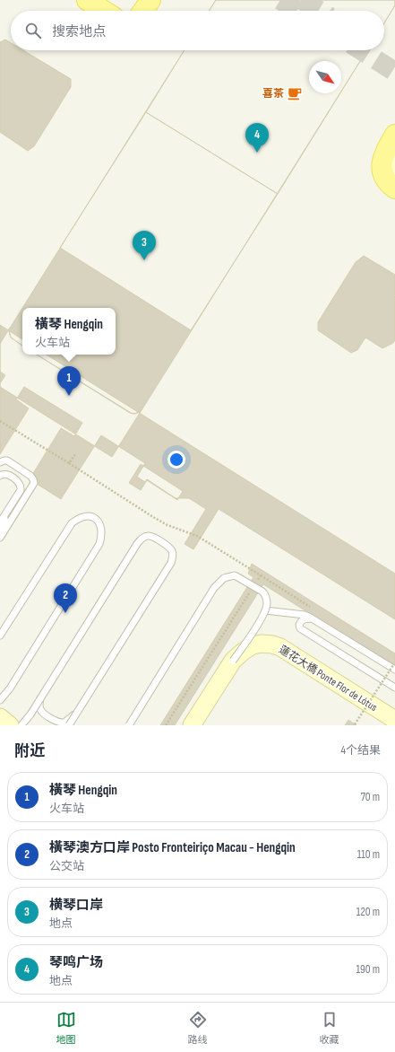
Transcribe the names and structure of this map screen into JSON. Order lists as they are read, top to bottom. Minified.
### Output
{"streets":{"main road":["蓮花大橋 Ponte Flor de Lótus"]},"places":{"cafe":["喜茶"]},"north":"bottom right","page":{"search":"搜索地点","pins":["4","3","1","2"],"popup":["橫琴 Hengqin","火车站"],"heading":["附近","4个结果"],"list":[{"mark":"1","name":"橫琴 Hengqin","note":"火车站","value":"70 m"},{"mark":"2","name":"橫琴澳方口岸 Posto Fronteiriço Macau - Hengqin","note":"公交站","value":"110 m"},{"mark":"3","name":"横琴口岸","note":"地点","value":"120 m"},{"mark":"4","name":"琴鸣广场","note":"地点","value":"190 m"}],"nav":["地图","路线","收藏"]}}
